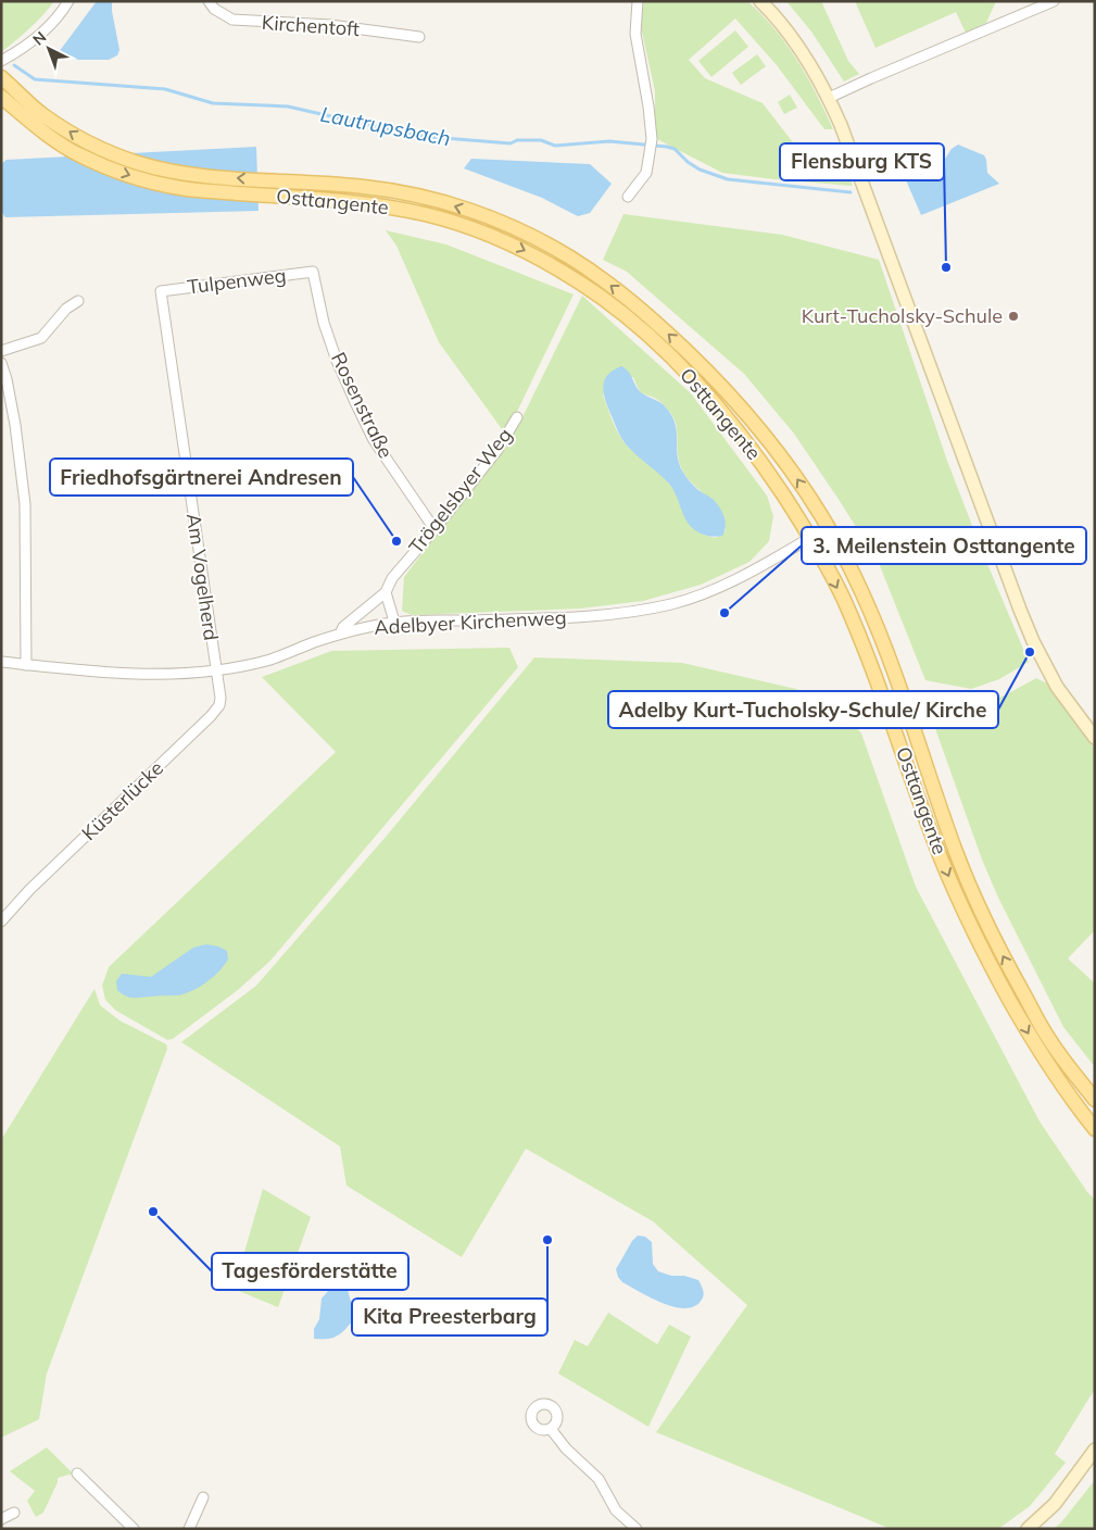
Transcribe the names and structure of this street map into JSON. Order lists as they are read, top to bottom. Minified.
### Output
{"streets":{"main road":["Osttangente"],"street":["Kirchentoft","Tulpenweg","Rosenstraße","Trögelsbyer Weg","Am Vogelherd","Adelbyer Kirchenweg","Küsterlücke"]},"crossings":[["Osttangente","Adelbyer Kirchenweg"],["Tulpenweg","Rosenstraße"],["Tulpenweg","Am Vogelherd"],["Rosenstraße","Trögelsbyer Weg"],["Trögelsbyer Weg","Adelbyer Kirchenweg"],["Am Vogelherd","Adelbyer Kirchenweg"],["Am Vogelherd","Küsterlücke"],["Adelbyer Kirchenweg","Küsterlücke"]],"water":["Lautrupsbach"],"places":["Flensburg KTS","Kurt-Tucholsky-Schule","Friedhofsgärtnerei Andresen","3. Meilenstein Osttangente","Adelby Kurt-Tucholsky-Schule/ Kirche","Tagesförderstätte","Kita Preesterbarg"],"north":"top left"}
